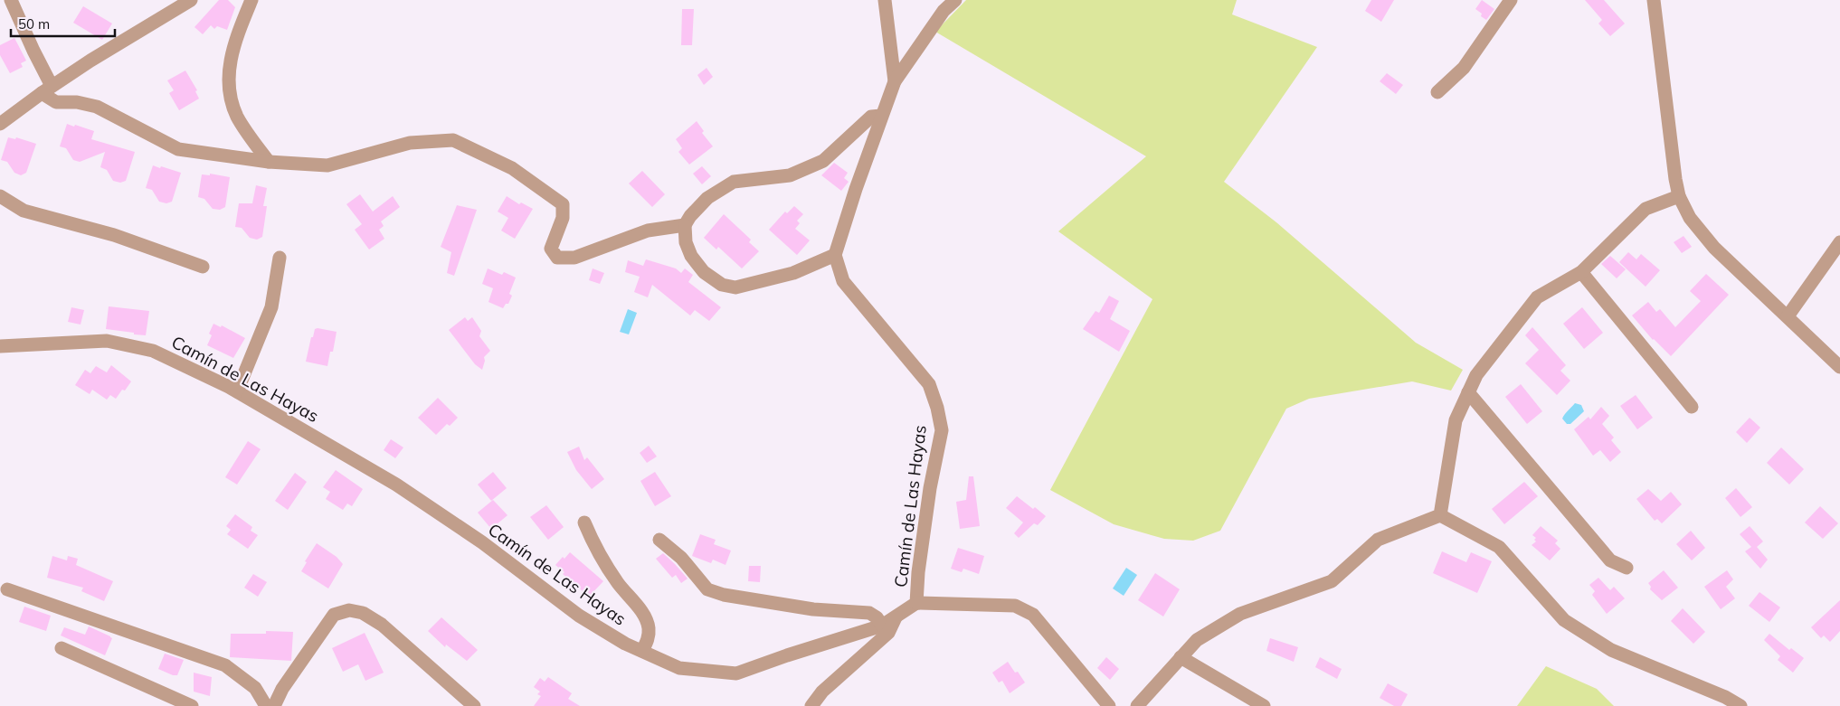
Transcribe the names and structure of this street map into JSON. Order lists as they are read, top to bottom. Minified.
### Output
{"streets":{"street":["Camín de Las Hayas"]},"scale_bar":"50 m"}
